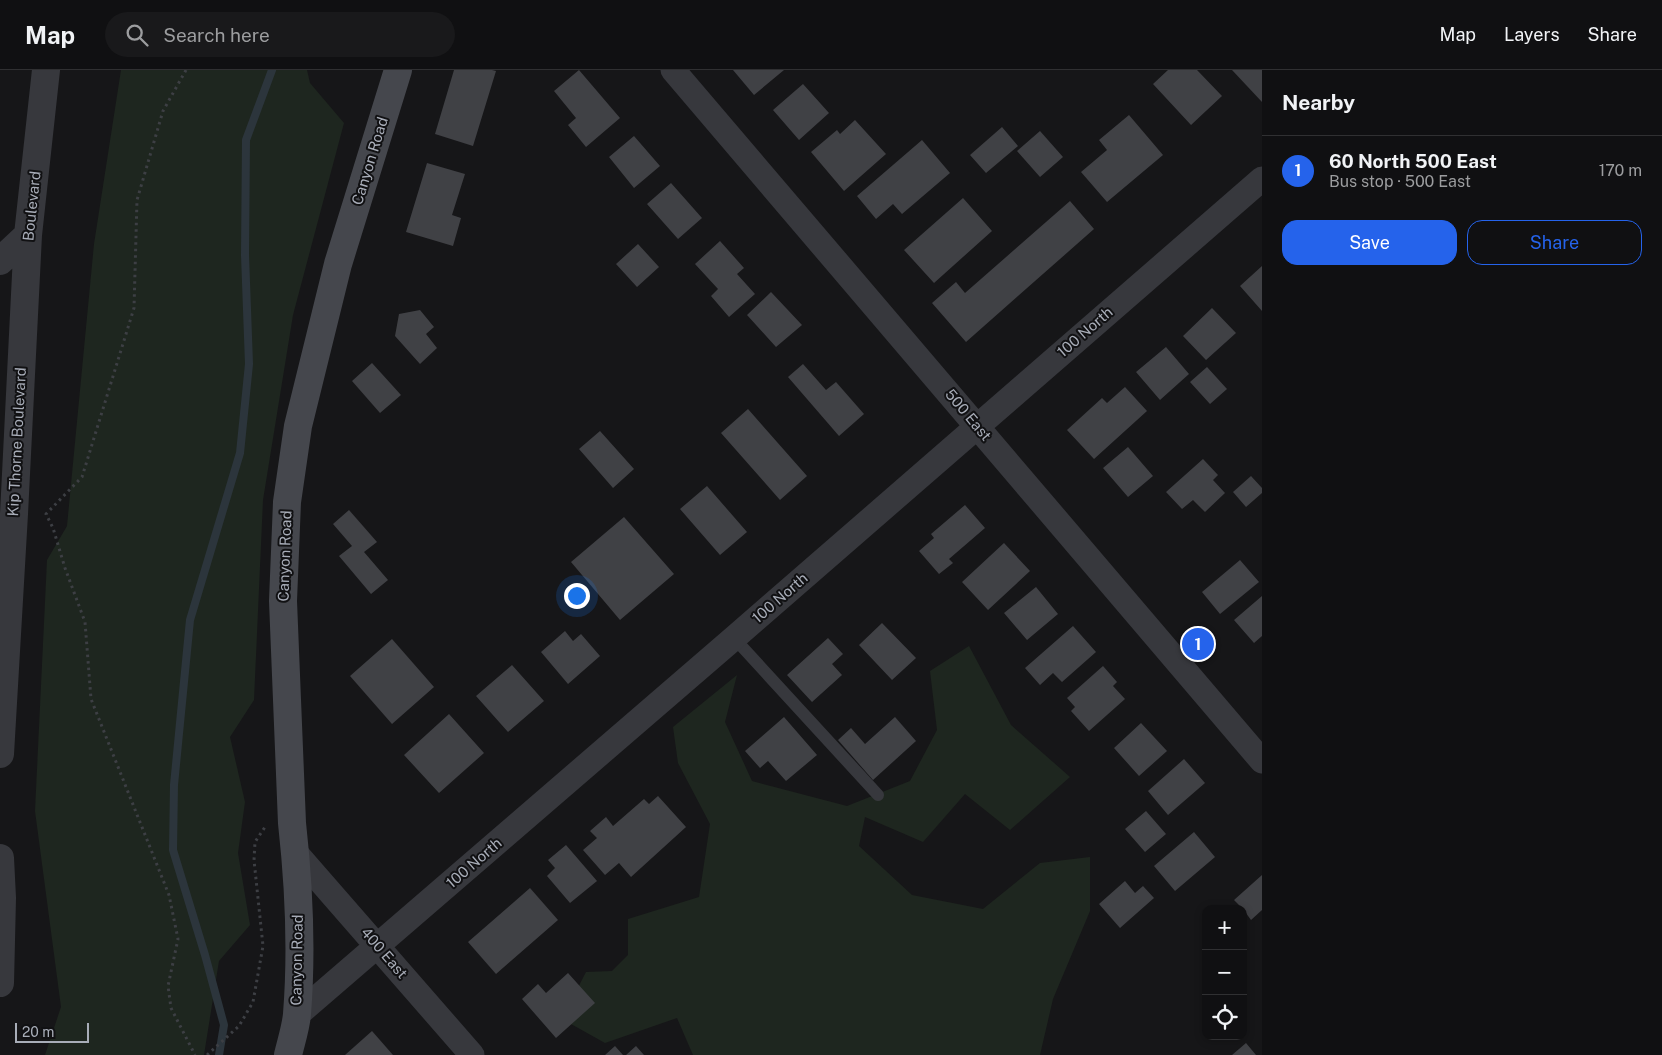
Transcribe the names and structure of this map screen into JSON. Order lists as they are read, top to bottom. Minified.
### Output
{"streets":{"main road":["Canyon Road"],"street":["Boulevard","100 North","500 East","Kip Thorne Boulevard","400 East"]},"crossings":[["Canyon Road","100 North"],["Canyon Road","400 East"],["Boulevard","Kip Thorne Boulevard"],["100 North","500 East"],["100 North","400 East"]],"scale_bar":"20 m","page":{"header":"Map","search":"Search here","nav":["Map","Layers","Share"],"heading":"Nearby","list":[{"mark":"1","name":"60 North 500 East","note":"Bus stop · 500 East","value":"170 m"}],"buttons":["Save","Share"],"pins":"1","map_buttons":["+","−"],"scale":"20 m"}}
